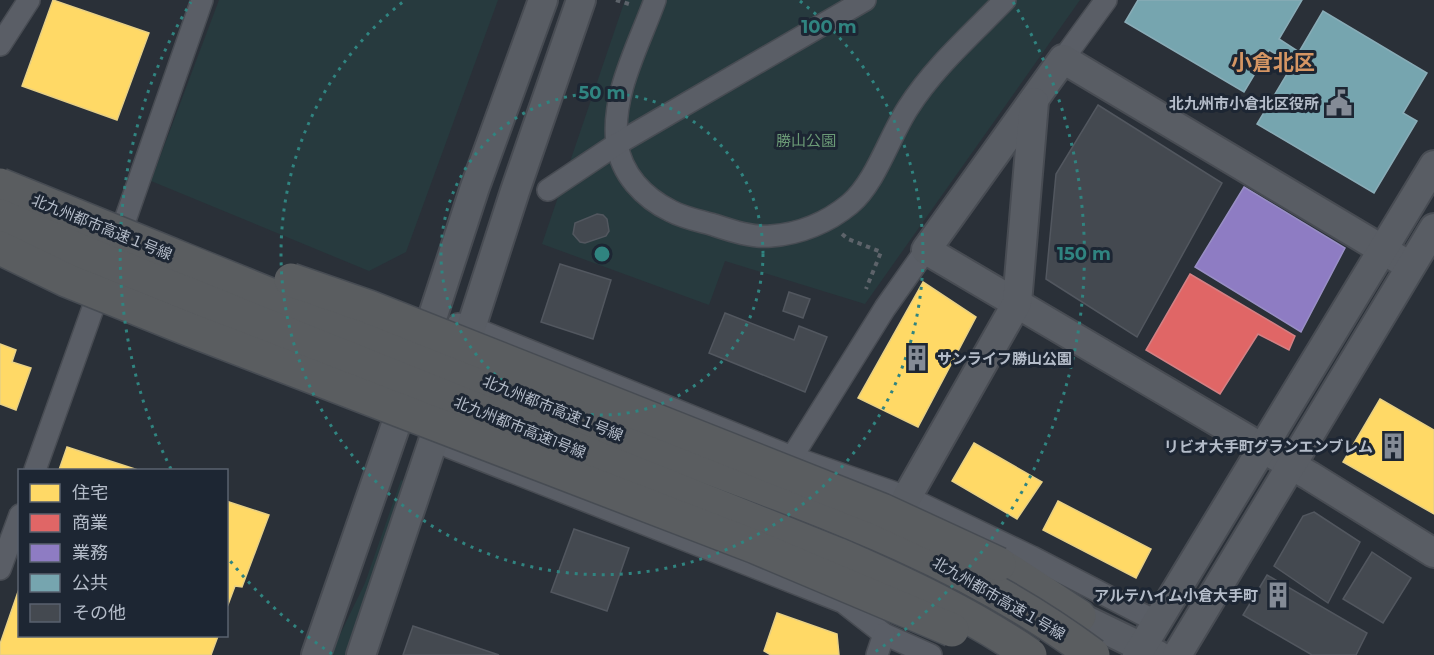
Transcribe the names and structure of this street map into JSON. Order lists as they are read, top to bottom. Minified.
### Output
{"streets":{"highway":["北九州都市高速１号線","北九州都市高速1号線"]},"districts":["小倉北区"],"parks":["勝山公園"],"places":{"public building":["北九州市小倉北区役所"],"building":["サンライフ勝山公園","リビオ大手町グランエンブレム","アルテハイム小倉大手町"]},"legend":["住宅","商業","業務","公共","その他"],"rings":["100 m","50 m","150 m"]}
